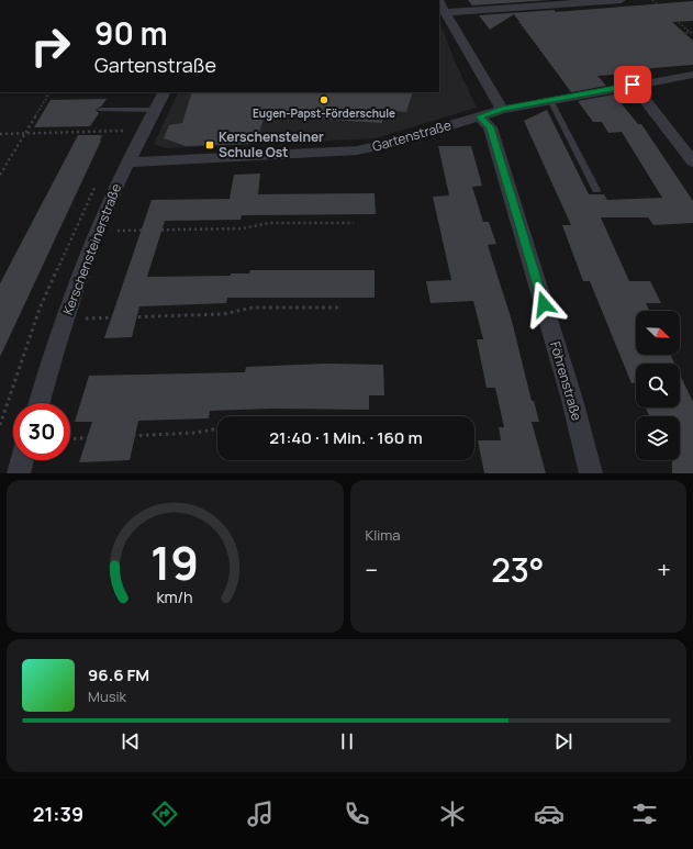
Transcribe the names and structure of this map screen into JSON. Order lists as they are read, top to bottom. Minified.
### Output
{"streets":{"street":["Gartenstraße","Kerschensteinerstraße","Föhrenstraße"]},"crossings":[["Gartenstraße","Kerschensteinerstraße"],["Gartenstraße","Föhrenstraße"]],"places":{"other":["Eugen-Papst-Förderschule"],"transit":["Kerschensteiner Schule Ost"]},"north":"bottom right","page":{"turn":["90 m","Gartenstraße"],"limit":"30","trip":"21:40 · 1 Min. · 160 m","tile":"Klima","heat":["−","23°","+"],"song":["96.6 FM","Musik"],"tabs":"21:39","gauge":["19","km/h"]}}
